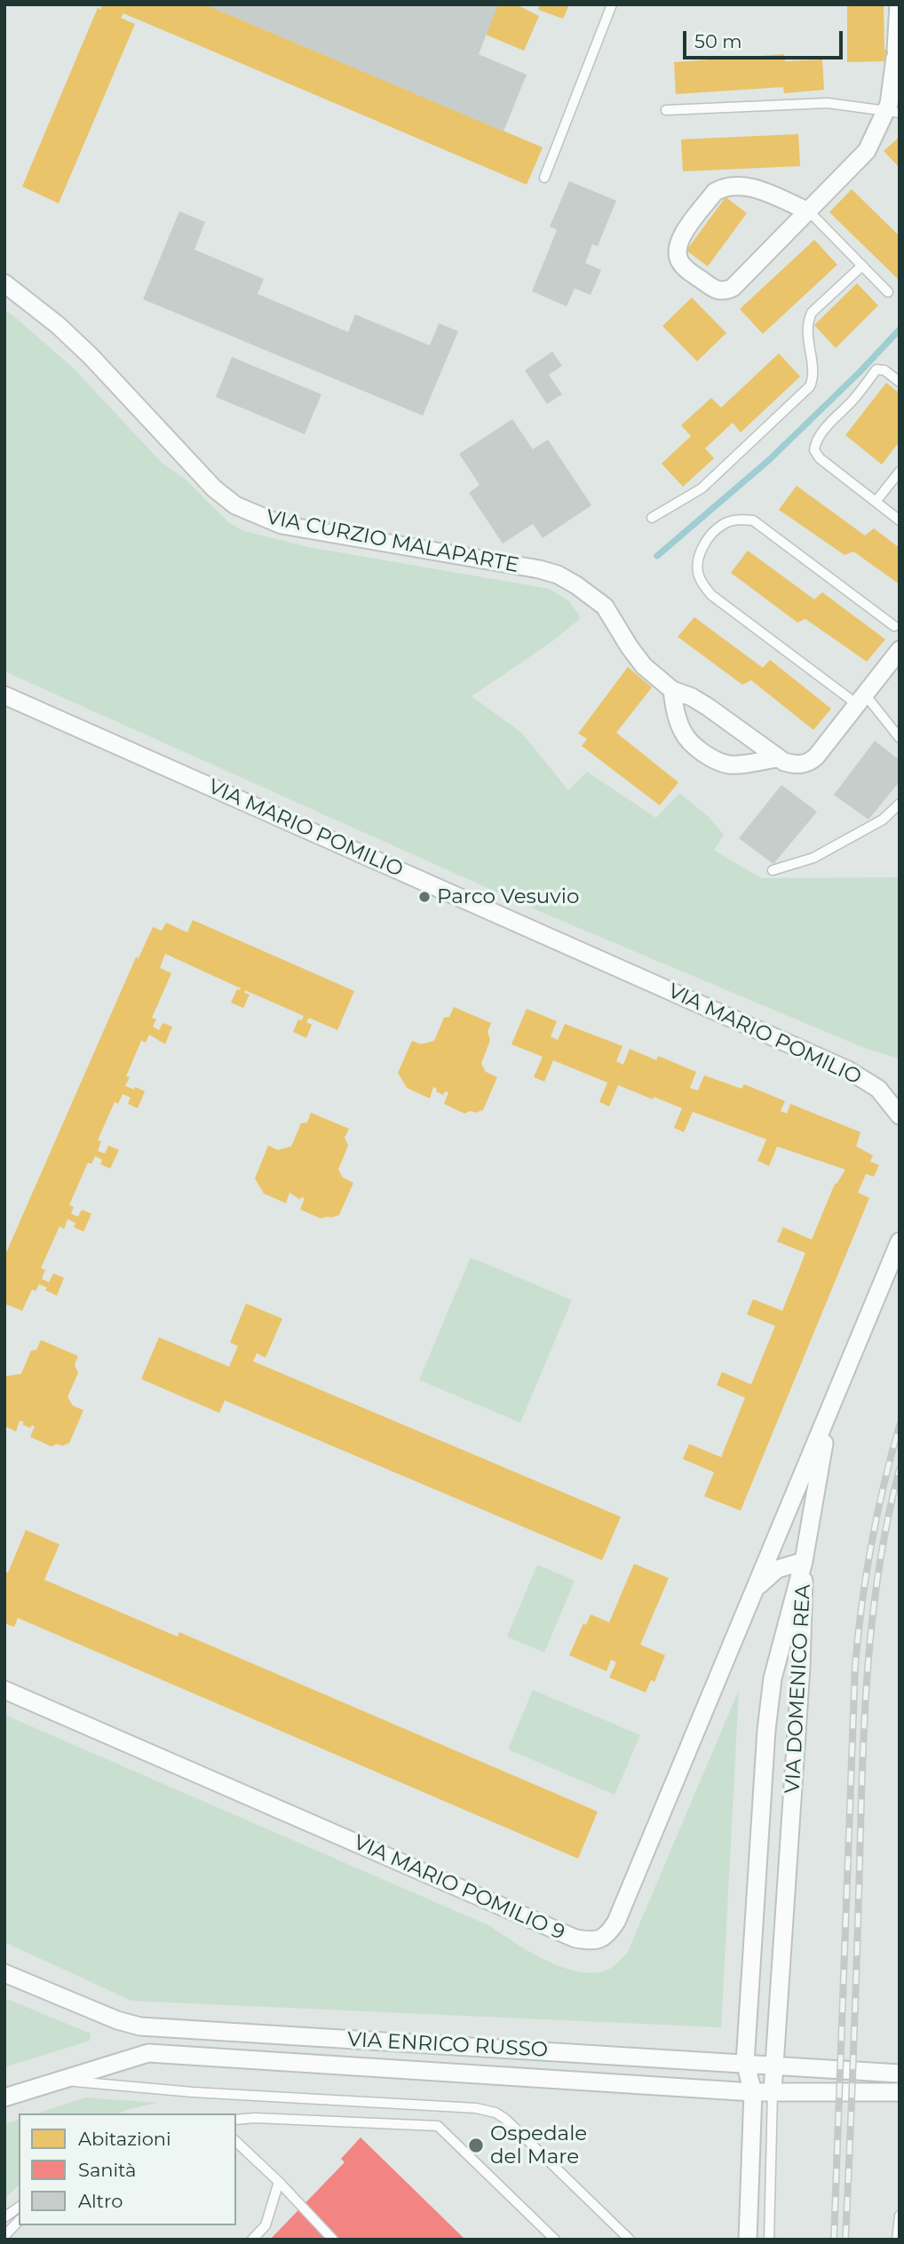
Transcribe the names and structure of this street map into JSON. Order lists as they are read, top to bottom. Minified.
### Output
{"streets":{"street":["VIA CURZIO MALAPARTE","VIA MARIO POMILIO","VIA DOMENICO REA","VIA MARIO POMILIO 9","VIA ENRICO RUSSO"]},"crossings":[["VIA DOMENICO REA","VIA ENRICO RUSSO"]],"places":["Parco Vesuvio","Ospedale del Mare"],"legend":["Abitazioni","Sanità","Altro"],"scale_bar":"50 m"}
